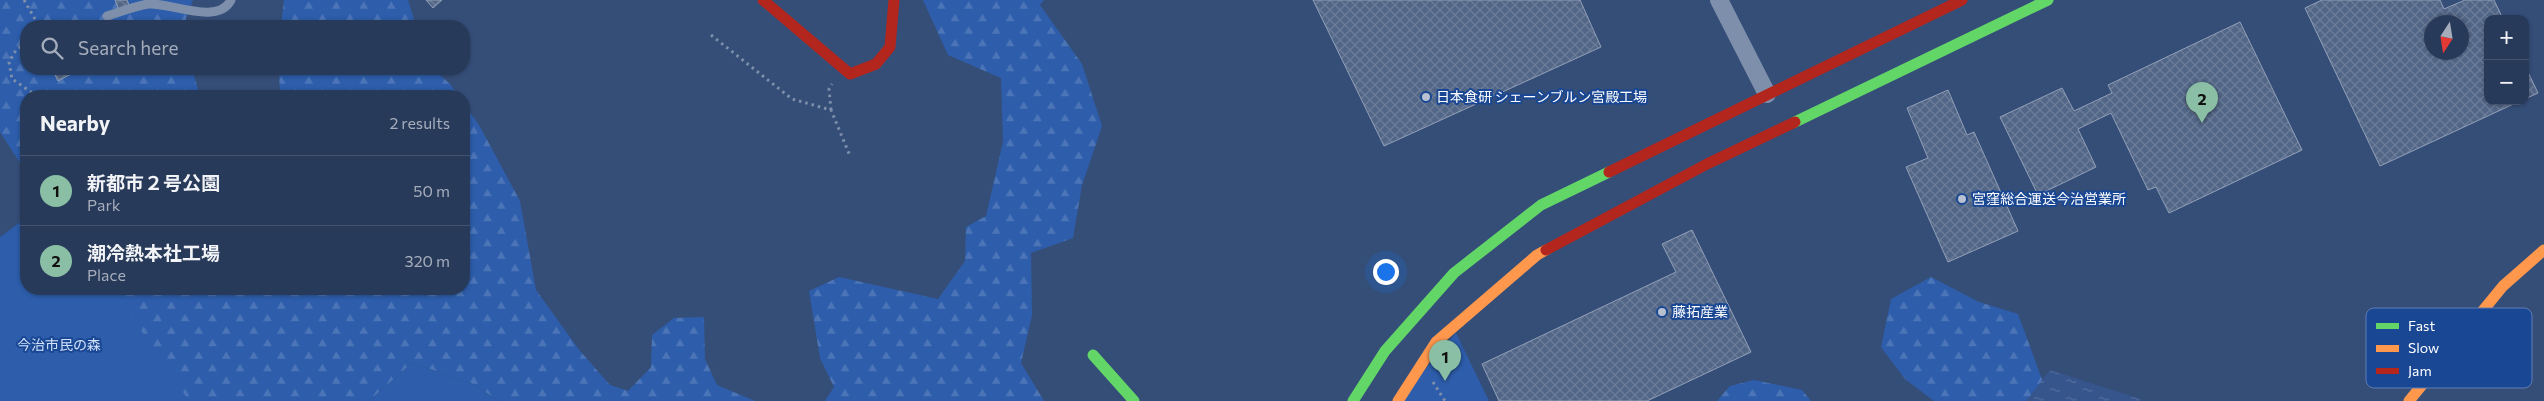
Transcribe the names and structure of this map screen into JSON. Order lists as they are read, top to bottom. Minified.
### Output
{"parks":["今治市民の森"],"places":["日本食研 シェーンブルン宮殿工場","宮窪総合運送今治営業所","藤拓産業"],"legend":["Fast","Slow","Jam"],"north":"bottom","page":{"map_buttons":["+","−"],"search":"Search here","pins":["2","1"],"heading":["Nearby","2 results"],"list":[{"mark":"1","name":"新都市２号公園","note":"Park","value":"50 m"},{"mark":"2","name":"潮冷熱本社工場","note":"Place","value":"320 m"}]}}
